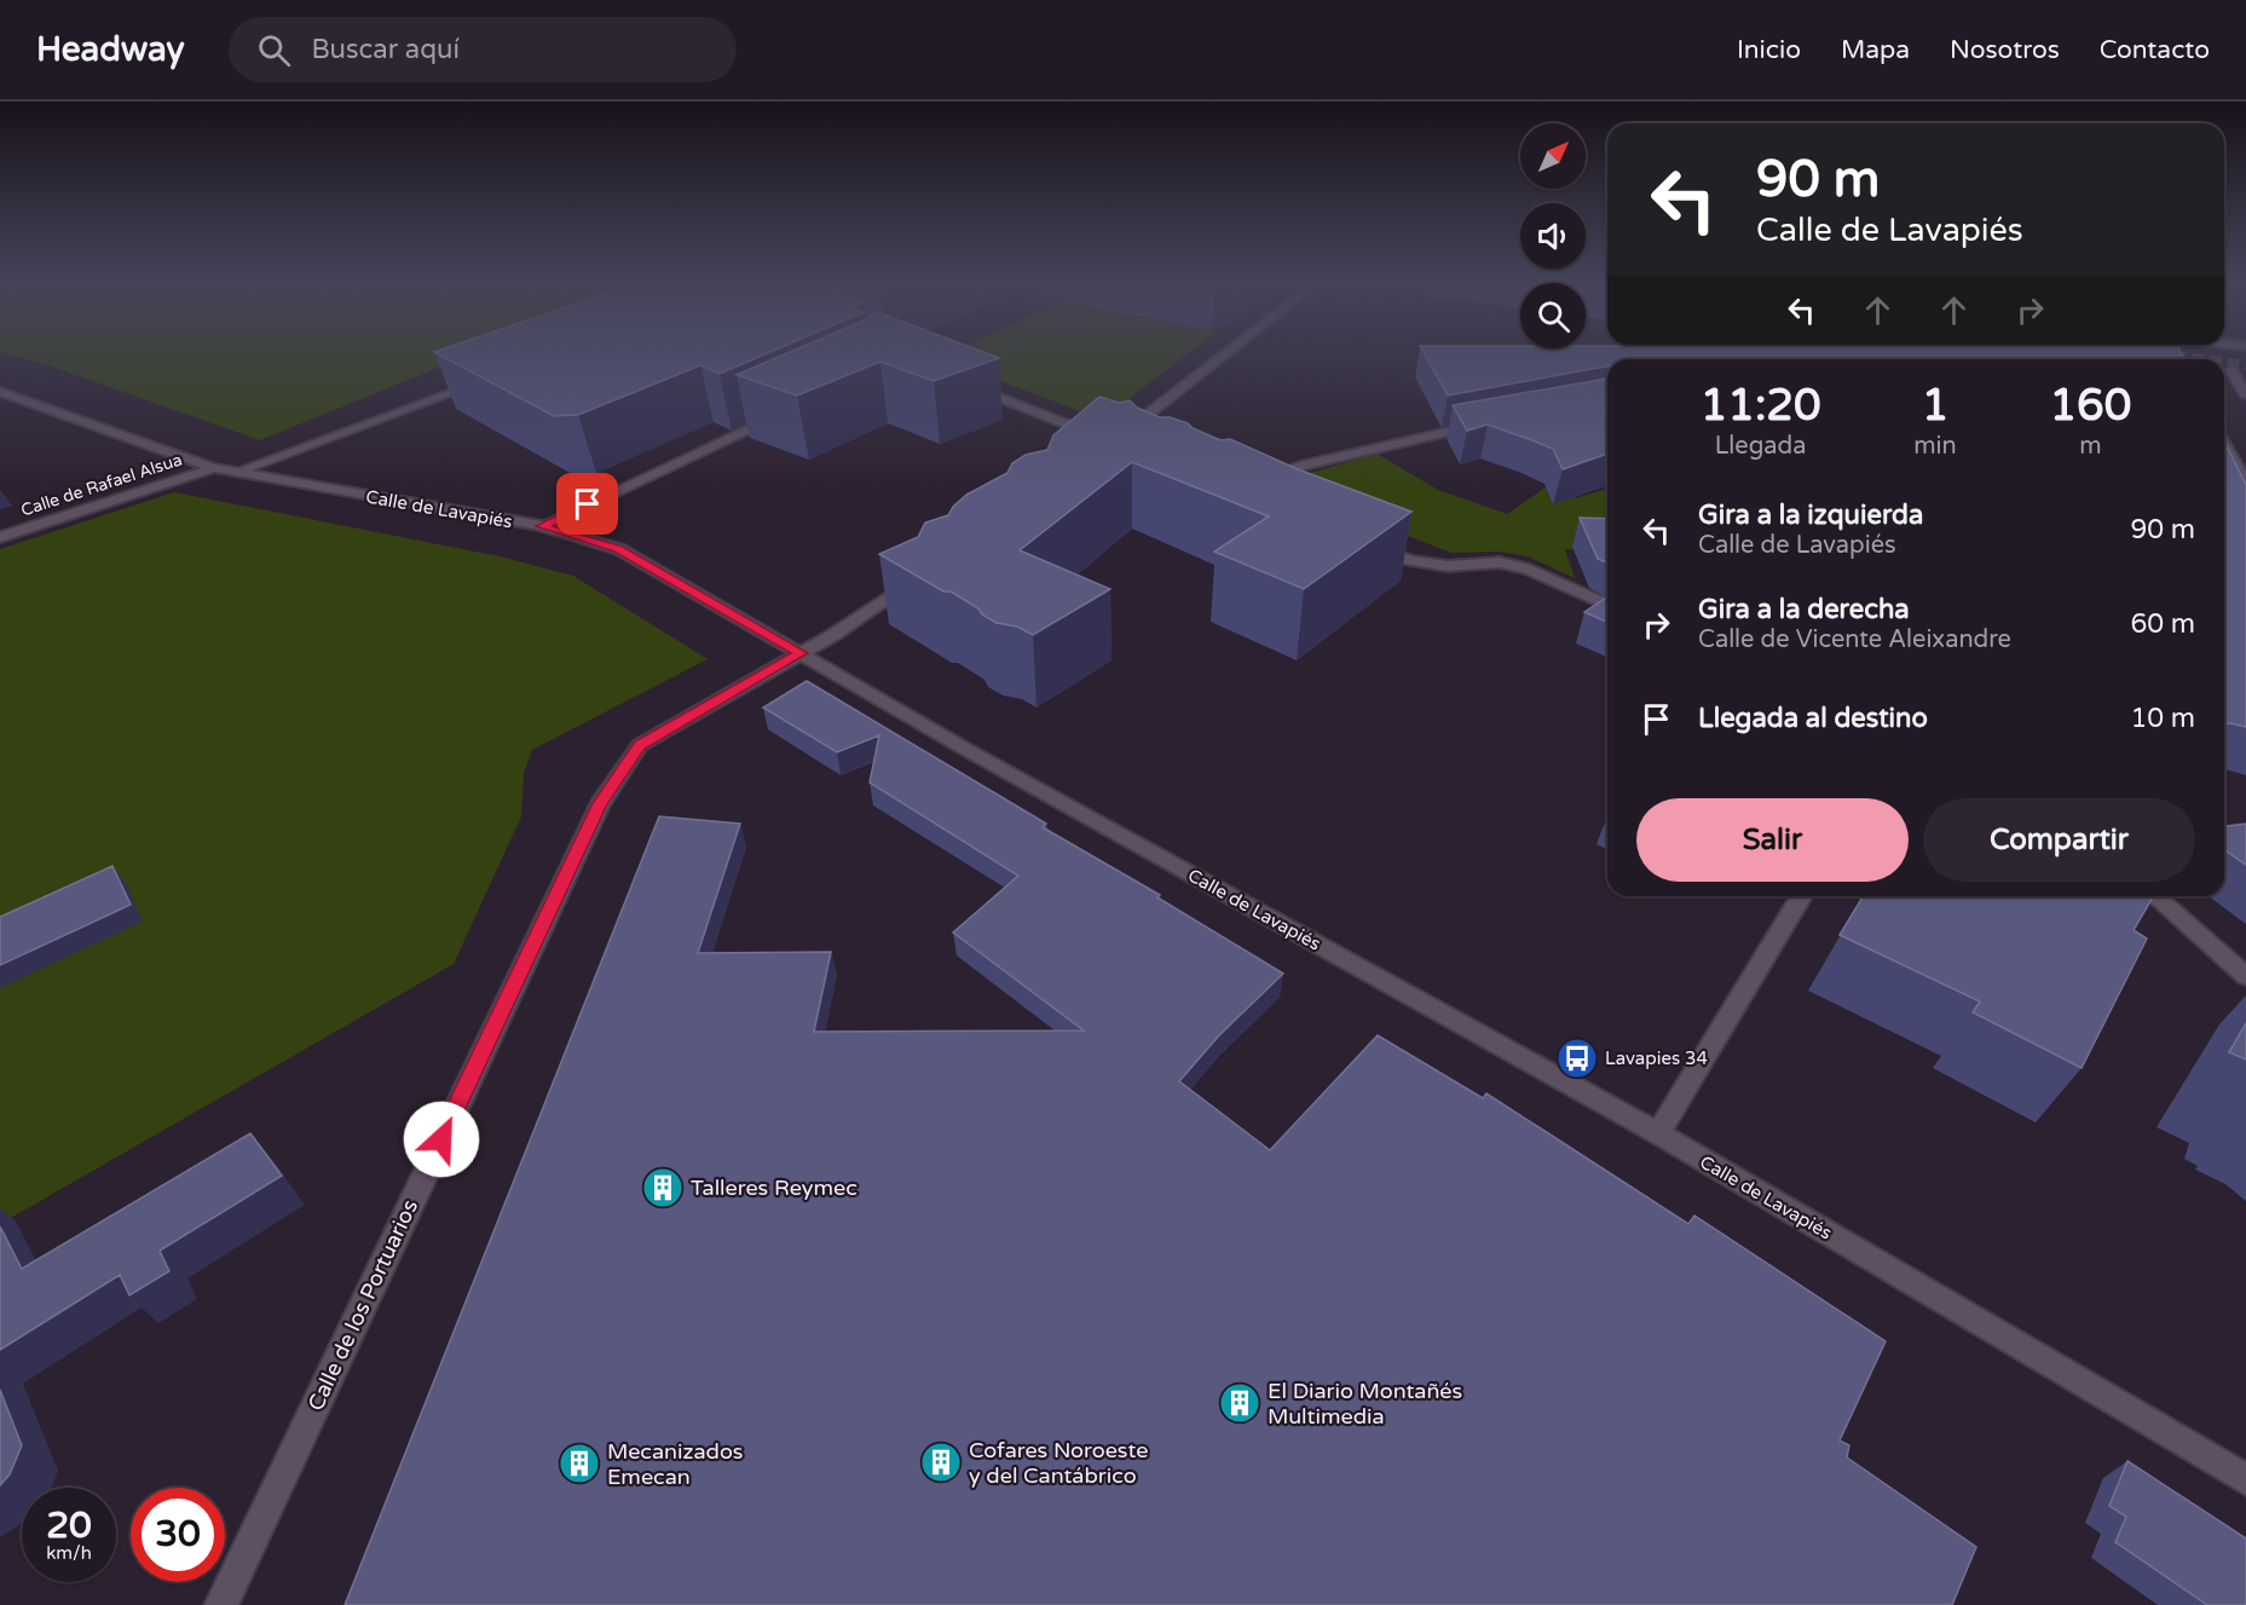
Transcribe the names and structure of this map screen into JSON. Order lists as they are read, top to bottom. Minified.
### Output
{"streets":{"street":["Calle de Rafael Alsua","Calle de Lavapiés","Calle de los Portuarios"]},"crossings":[["Calle de Rafael Alsua","Calle de Lavapiés"],["Calle de Lavapiés","Calle de los Portuarios"]],"places":{"bus stop":["Lavapies 34"],"building":["Talleres Reymec","El Diario Montañés Multimedia","Cofares Noroeste y del Cantábrico","Mecanizados Emecan"]},"north":"top right","page":{"header":"Headway","search":"Buscar aquí","nav":["Inicio","Mapa","Nosotros","Contacto"],"turn":["90 m","Calle de Lavapiés"],"eta":["11:20","Llegada","1","min","160","m"],"list":[{"name":"Gira a la izquierda","note":"Calle de Lavapiés","value":"90 m"},{"name":"Gira a la derecha","note":"Calle de Vicente Aleixandre","value":"60 m"},{"name":"Llegada al destino","value":"10 m"}],"buttons":["Salir","Compartir"],"speed":"20 km/h","limit":"30"}}
